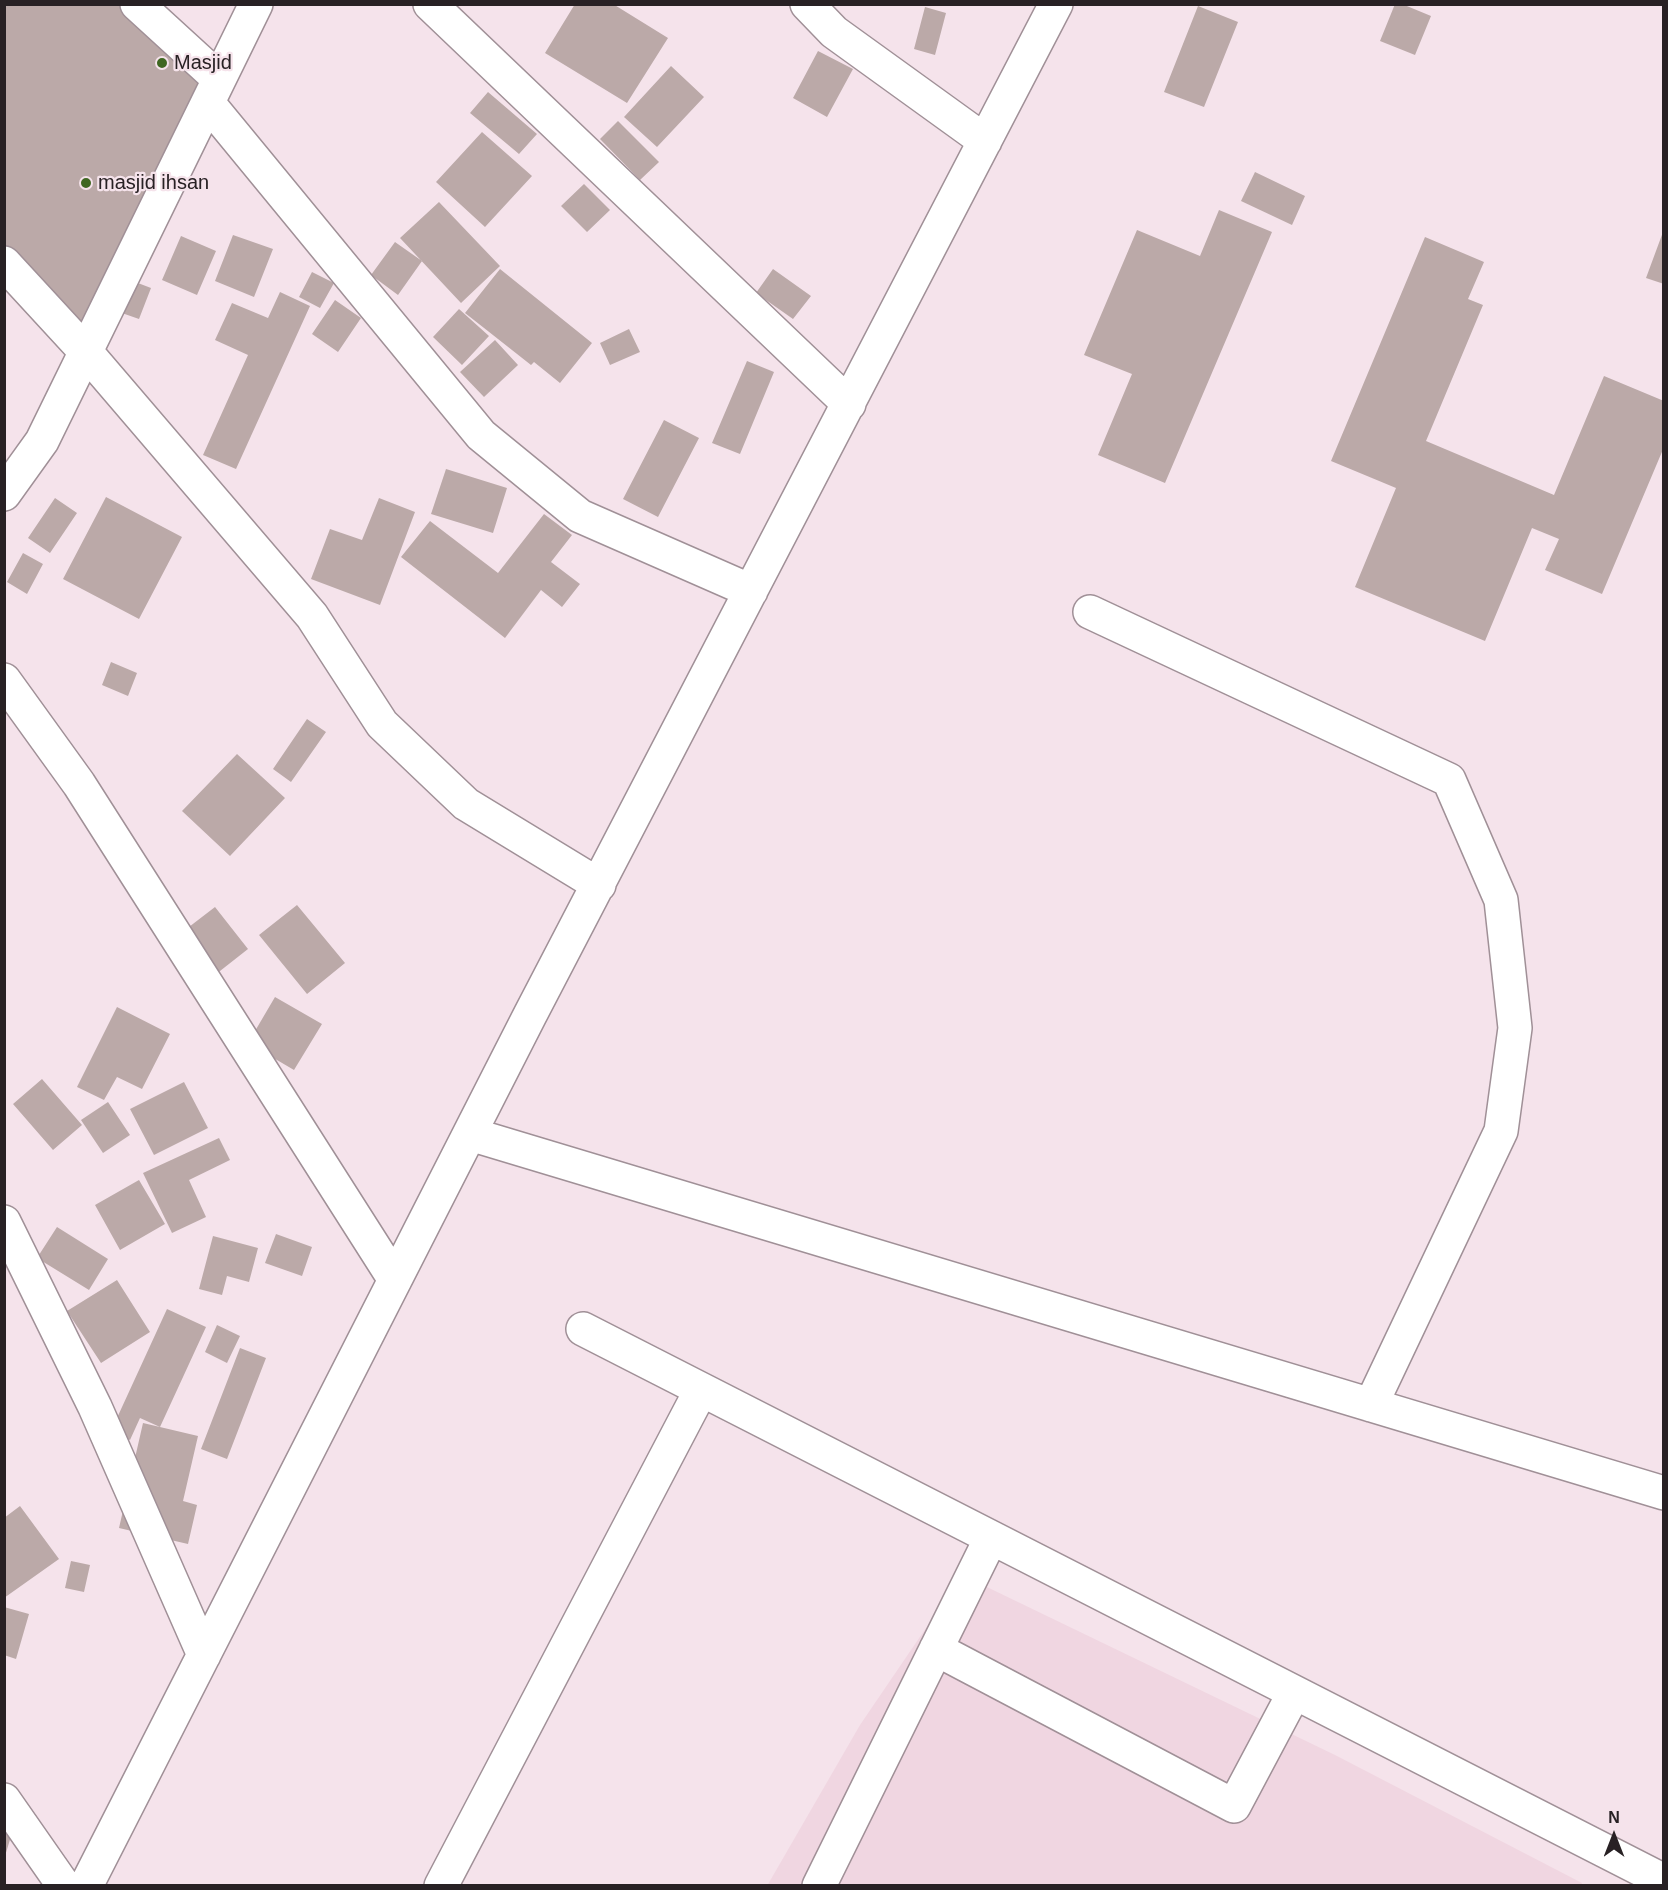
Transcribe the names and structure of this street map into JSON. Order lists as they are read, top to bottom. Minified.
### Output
{"places":["Masjid","masjid ihsan"],"north":"top"}
